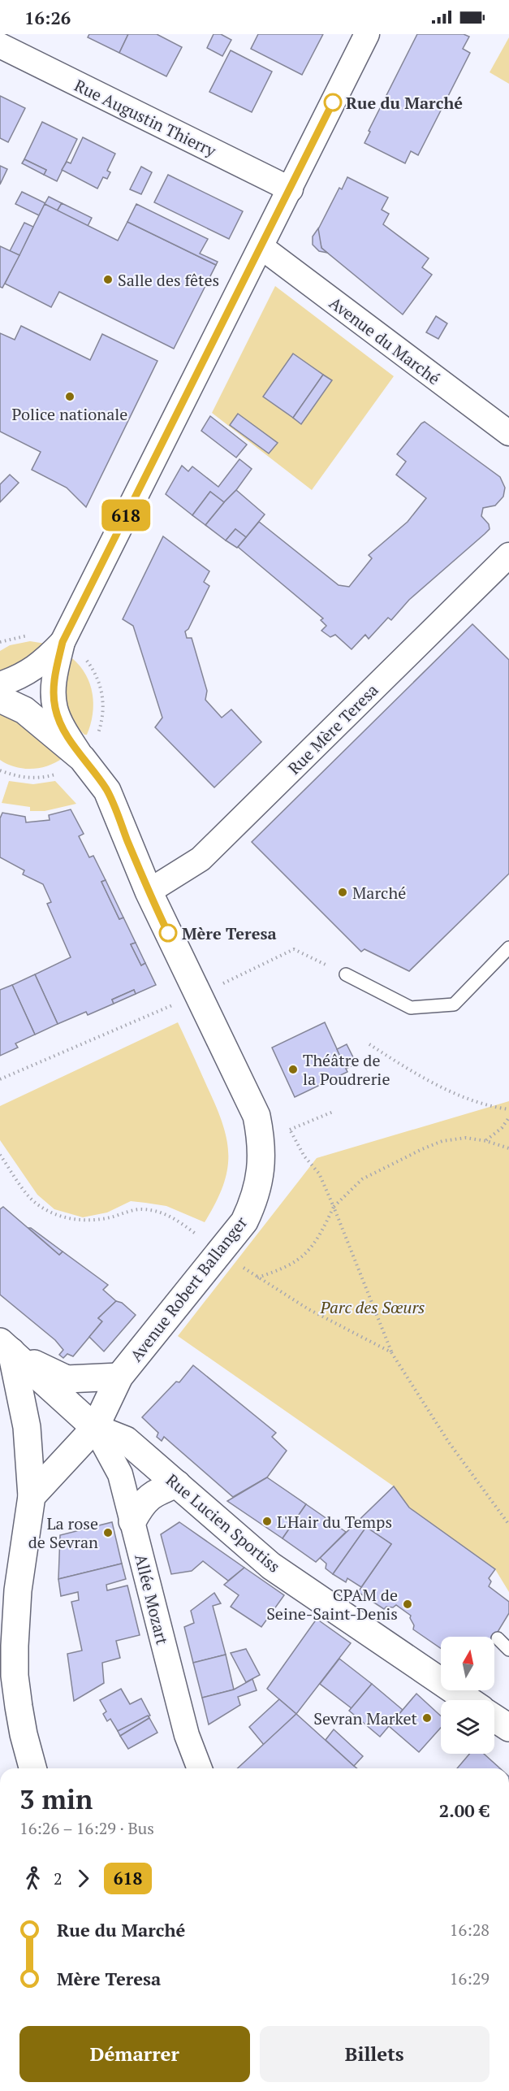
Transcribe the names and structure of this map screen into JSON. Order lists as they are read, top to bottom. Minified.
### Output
{"streets":{"main road":["Avenue Robert Ballanger","Rue Lucien Sportiss"],"street":["Rue Augustin Thierry","Avenue du Marché","Rue Mère Teresa","Allée Mozart"]},"crossings":[["Rue Mère Teresa","Avenue Robert Ballanger"],["Avenue Robert Ballanger","Rue Lucien Sportiss"],["Avenue Robert Ballanger","Allée Mozart"],["Rue Lucien Sportiss","Allée Mozart"]],"parks":["Parc des Sœurs"],"places":["Rue du Marché","Salle des fêtes","Police nationale","Marché","Mère Teresa","Théâtre de la Poudrerie","L'Hair du Temps","La rose de Sevran","CPAM de Seine-Saint-Denis","Sevran Market"],"lines":["bus line 618"],"north":"top","page":{"status":"16:26","on_map":"618","heading":["3 min","16:26 – 16:29 · Bus","2.00 €"],"legs":["2","618"],"list":[{"name":"Rue du Marché","value":"16:28"},{"name":"Mère Teresa","value":"16:29"}],"buttons":["Démarrer","Billets"]}}
